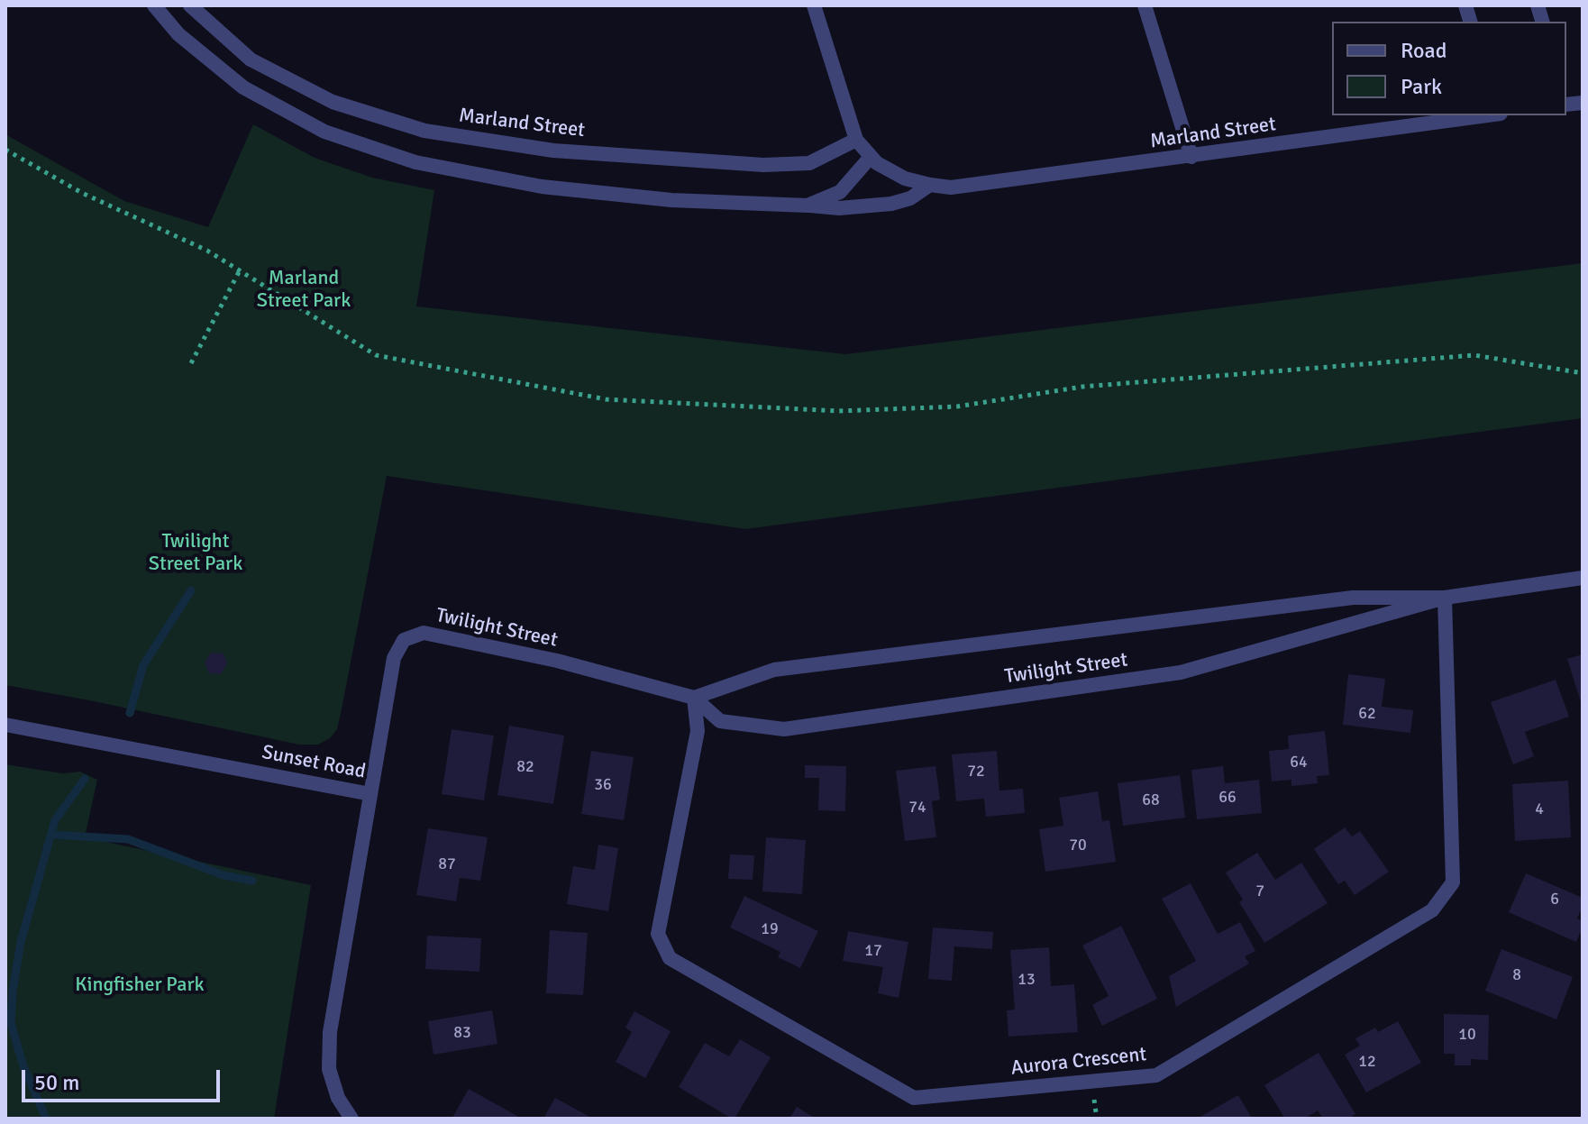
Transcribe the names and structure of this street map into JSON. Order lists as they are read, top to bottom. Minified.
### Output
{"streets":{"street":["Marland Street","Twilight Street","Sunset Road","Aurora Crescent"]},"crossings":[["Twilight Street","Sunset Road"],["Twilight Street","Aurora Crescent"]],"parks":["Marland Street Park","Twilight Street Park","Kingfisher Park"],"house_numbers":["62","64","82","72","36","66","68","74","4","70","87","7","6","19","17","8","13","83","10","12"],"legend":["Road","Park"],"scale_bar":"50 m"}
